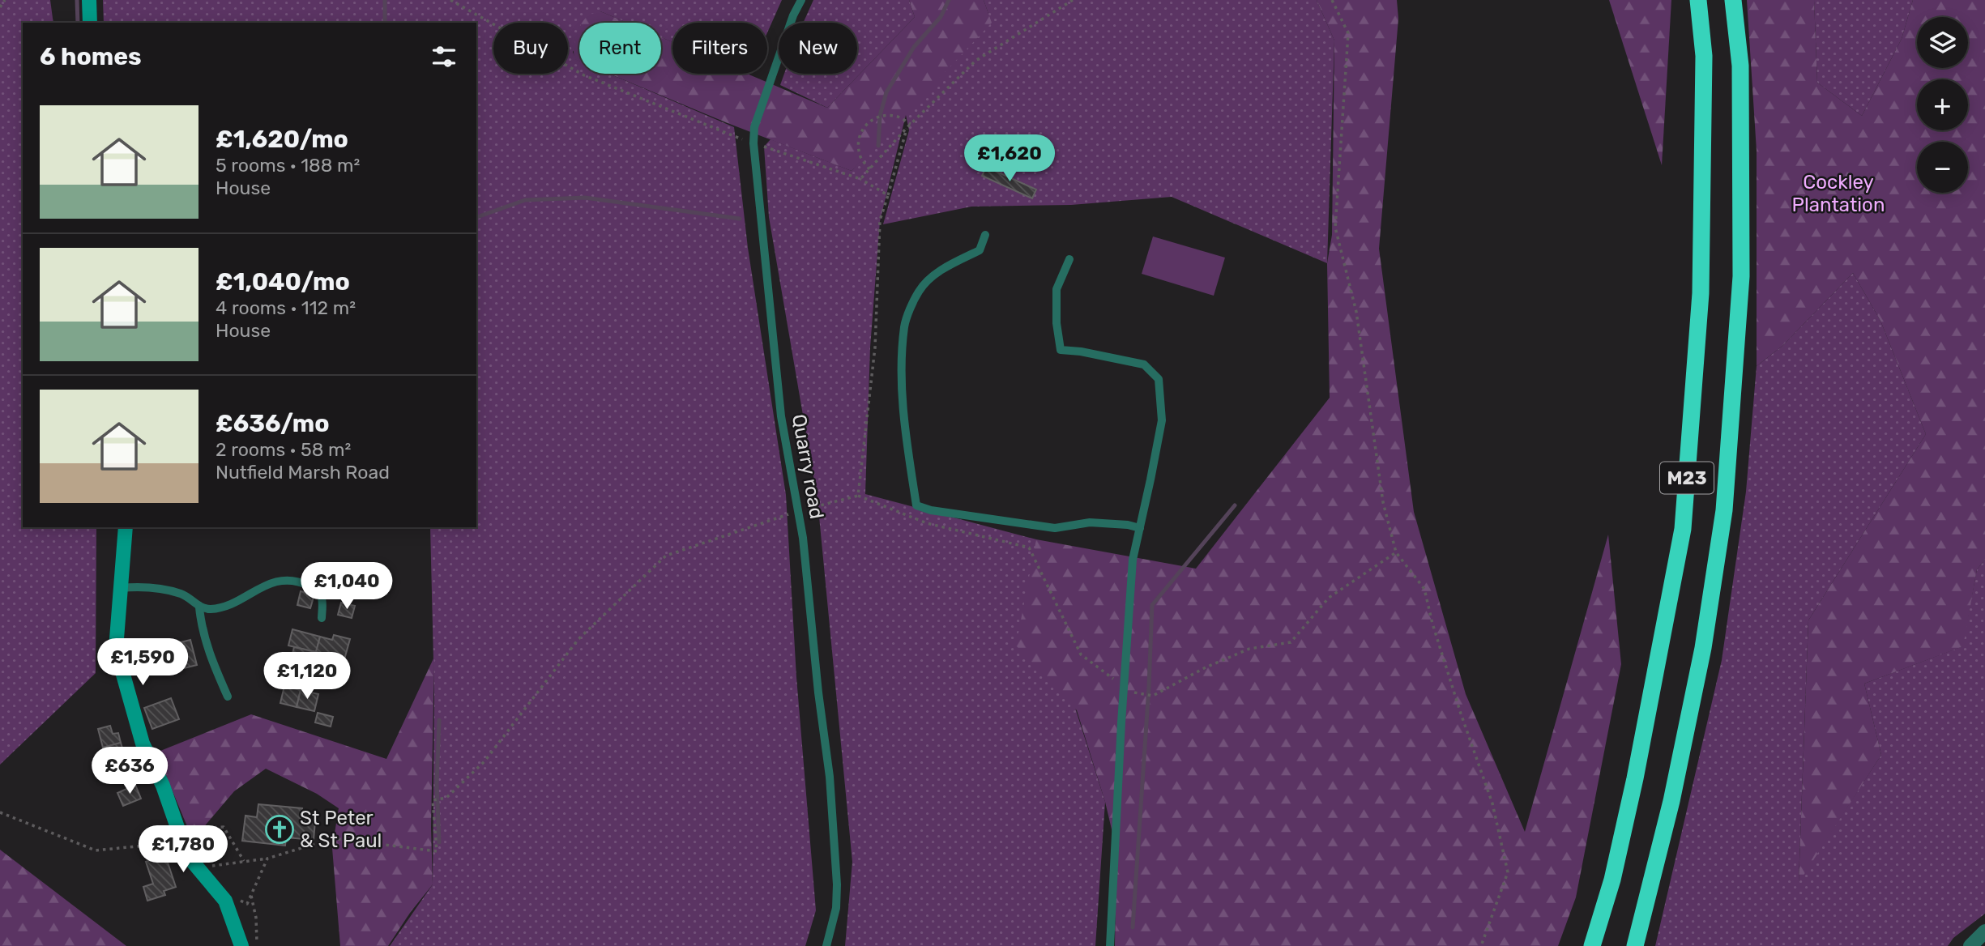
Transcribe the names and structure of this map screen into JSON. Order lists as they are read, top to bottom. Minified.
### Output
{"streets":{"highway":["M23"],"lane":["Quarry road"]},"parks":["Cockley Plantation"],"places":{"church":["St Peter & St Paul"]},"page":{"map_buttons":["+","−"],"chip":["Buy","Rent","Filters","New"],"heading":"6 homes","list":[{"name":"£1,620/mo","note":"5 rooms · 188 m² · House"},{"name":"£1,040/mo","note":"4 rooms · 112 m² · House"},{"name":"£636/mo","note":"2 rooms · 58 m² · Nutfield Marsh Road"}],"price":["£1,620","£1,040","£1,590","£1,120","£636","£1,780"]}}
